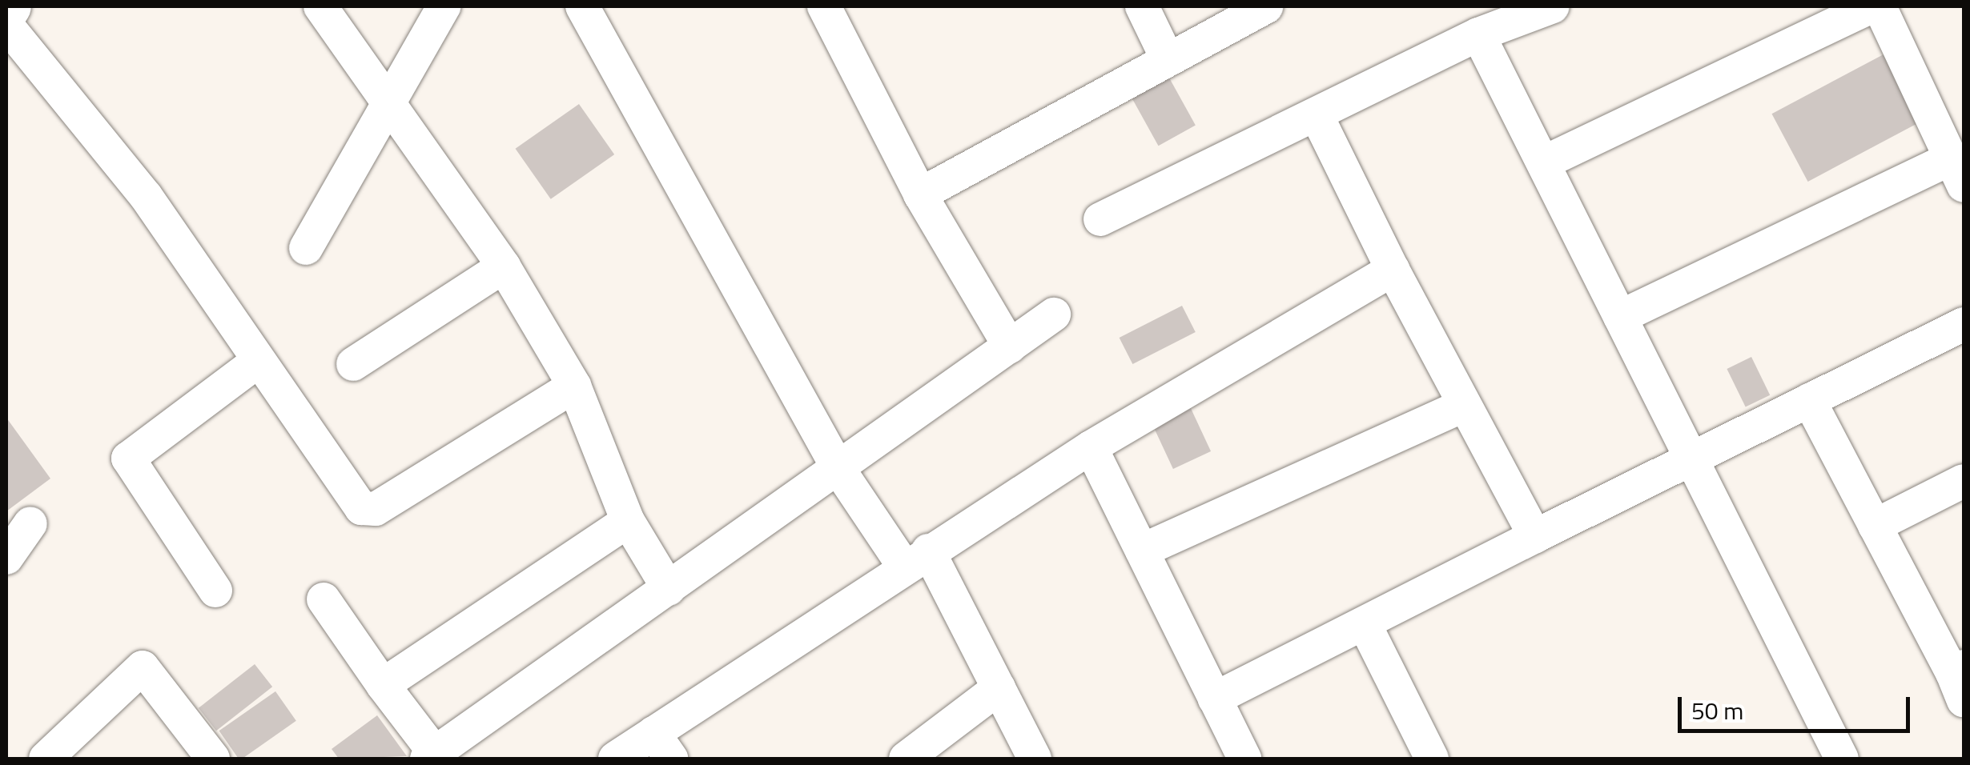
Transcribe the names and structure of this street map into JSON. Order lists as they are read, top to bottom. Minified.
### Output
{"scale_bar":"50 m"}
